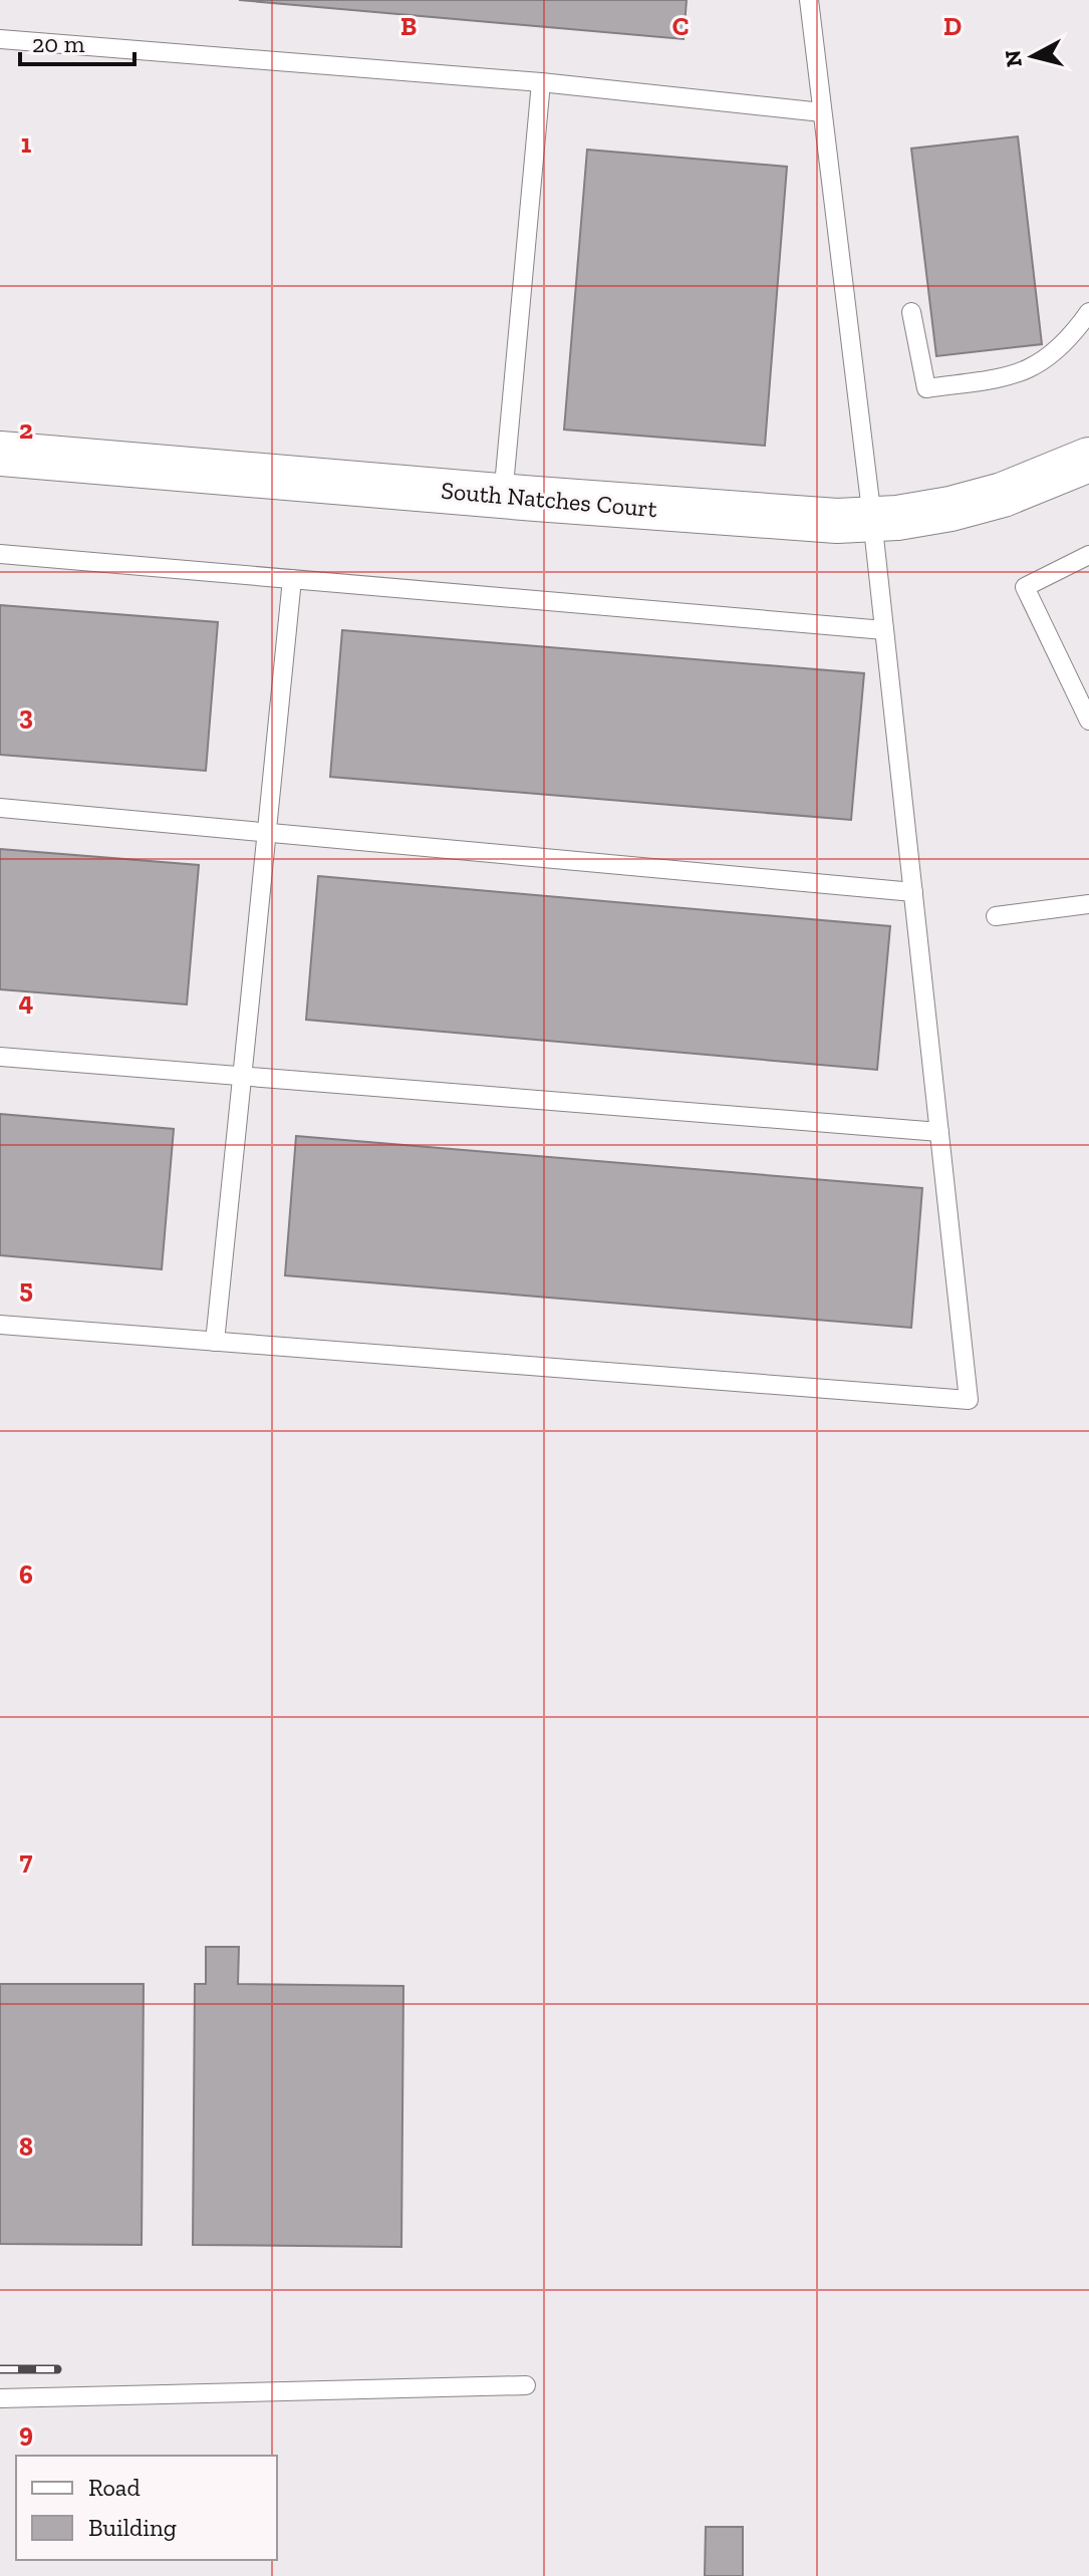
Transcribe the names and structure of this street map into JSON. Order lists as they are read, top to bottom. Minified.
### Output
{"streets":{"street":["South Natches Court"]},"legend":["Road","Building"],"scale_bar":"20 m","north":"left","grid":{"columns":["B","C","D"],"rows":["1","2","3","4","5","6","7","8","9"]}}
